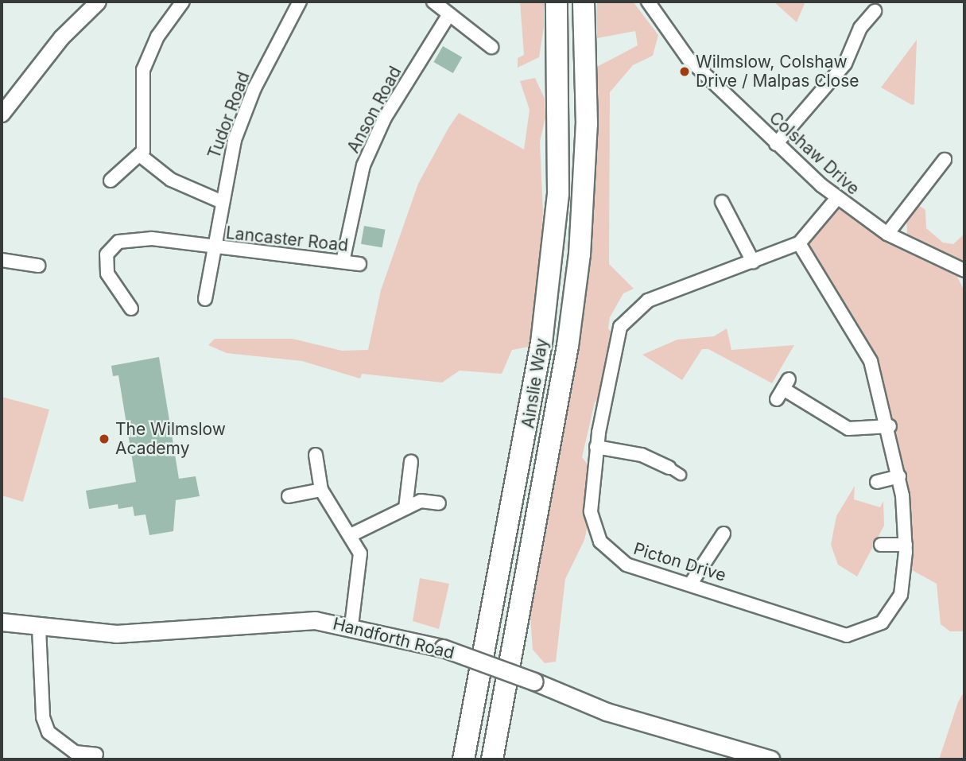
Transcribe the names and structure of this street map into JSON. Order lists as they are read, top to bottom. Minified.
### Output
{"streets":{"highway":["Ainslie Way"],"main road":["Handforth Road"],"street":["Anson Road","Tudor Road","Colshaw Drive","Lancaster Road","Picton Drive"]},"crossings":[["Anson Road","Lancaster Road"],["Tudor Road","Lancaster Road"],["Colshaw Drive","Picton Drive"]],"places":["Wilmslow, Colshaw Drive / Malpas Close","The Wilmslow Academy"]}
